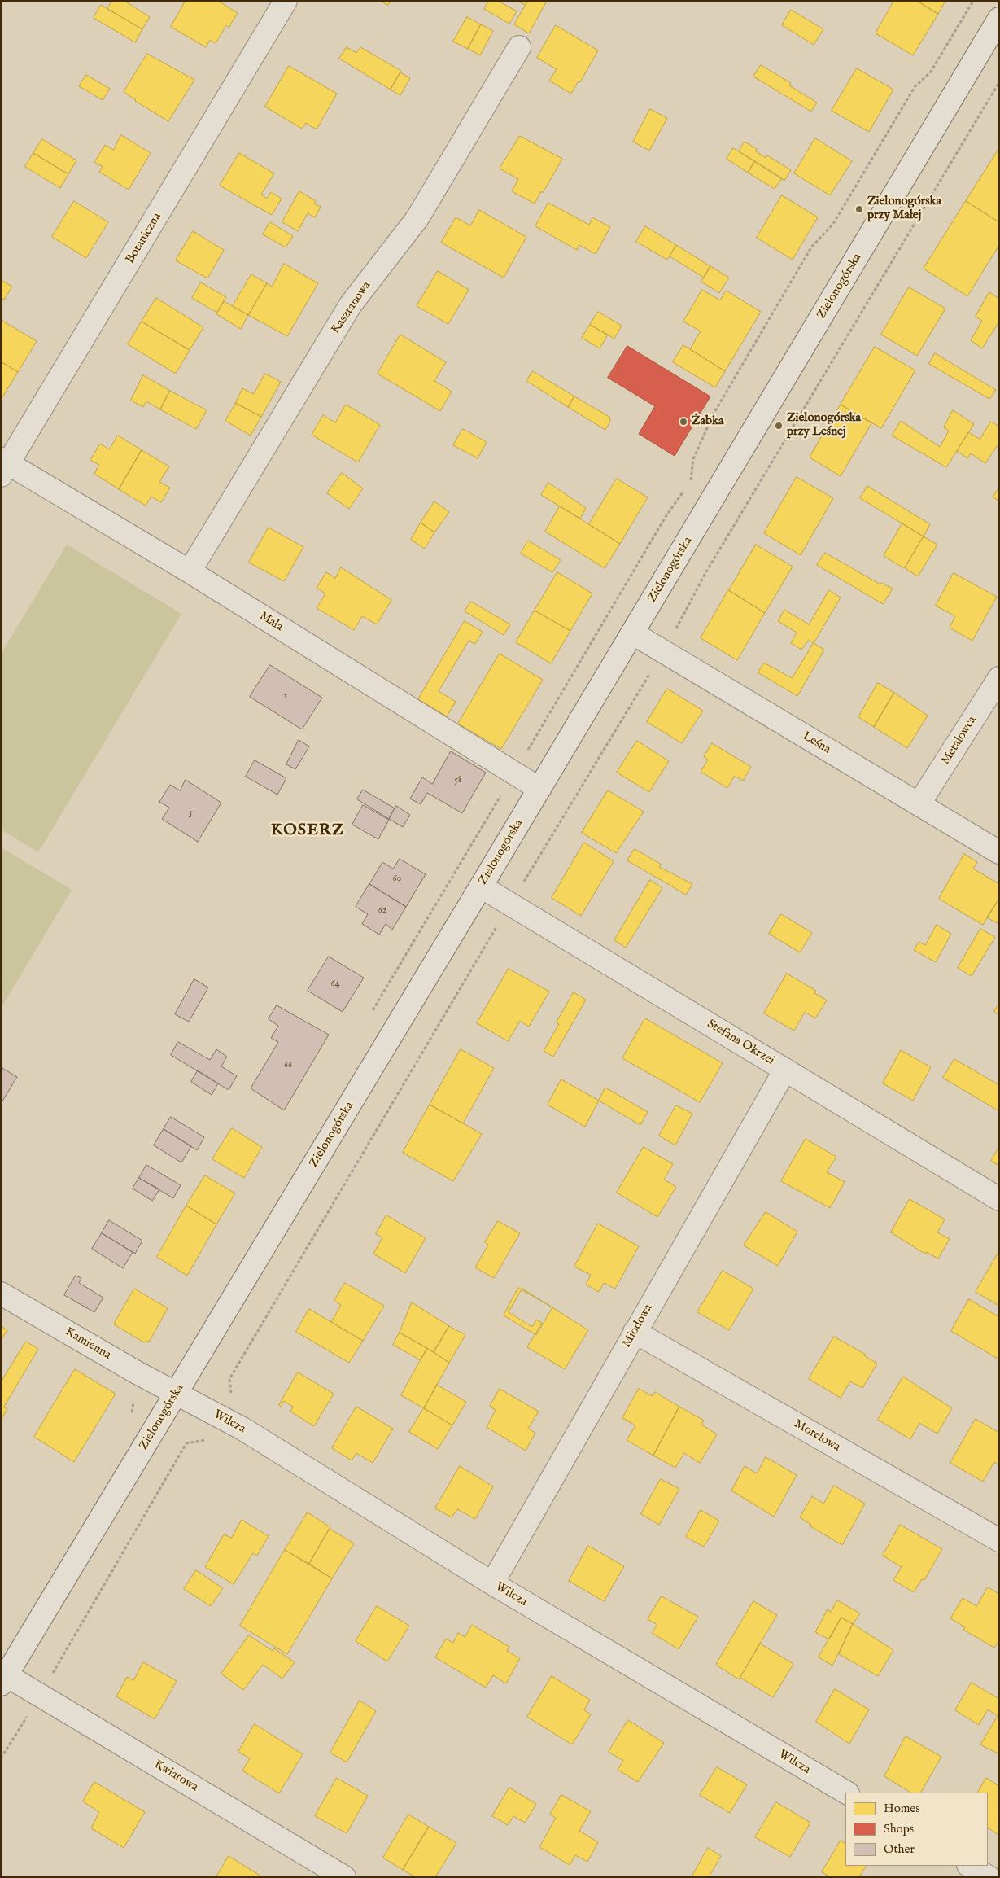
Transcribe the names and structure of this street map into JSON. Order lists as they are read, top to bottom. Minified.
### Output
{"streets":{"street":["Botaniczna","Zielonogórska","Kasztanowa","Mała","Metalowca","Leśna","Stefana Okrzei","Miodowa","Kamienna","Wilcza","Morelowa","Kwiatowa"]},"crossings":[["Botaniczna","Mała"],["Zielonogórska","Mała"],["Zielonogórska","Leśna"],["Zielonogórska","Stefana Okrzei"],["Zielonogórska","Kamienna"],["Zielonogórska","Wilcza"],["Zielonogórska","Kwiatowa"],["Kasztanowa","Mała"],["Metalowca","Leśna"],["Stefana Okrzei","Miodowa"],["Miodowa","Wilcza"],["Miodowa","Morelowa"],["Kamienna","Wilcza"]],"districts":["KOSERZ"],"places":["Zielonogórska przy Małej","Żabka","Zielonogórska przy Leśnej"],"house_numbers":["1","58","3","60","62","64","66"],"legend":["Homes","Shops","Other"]}
